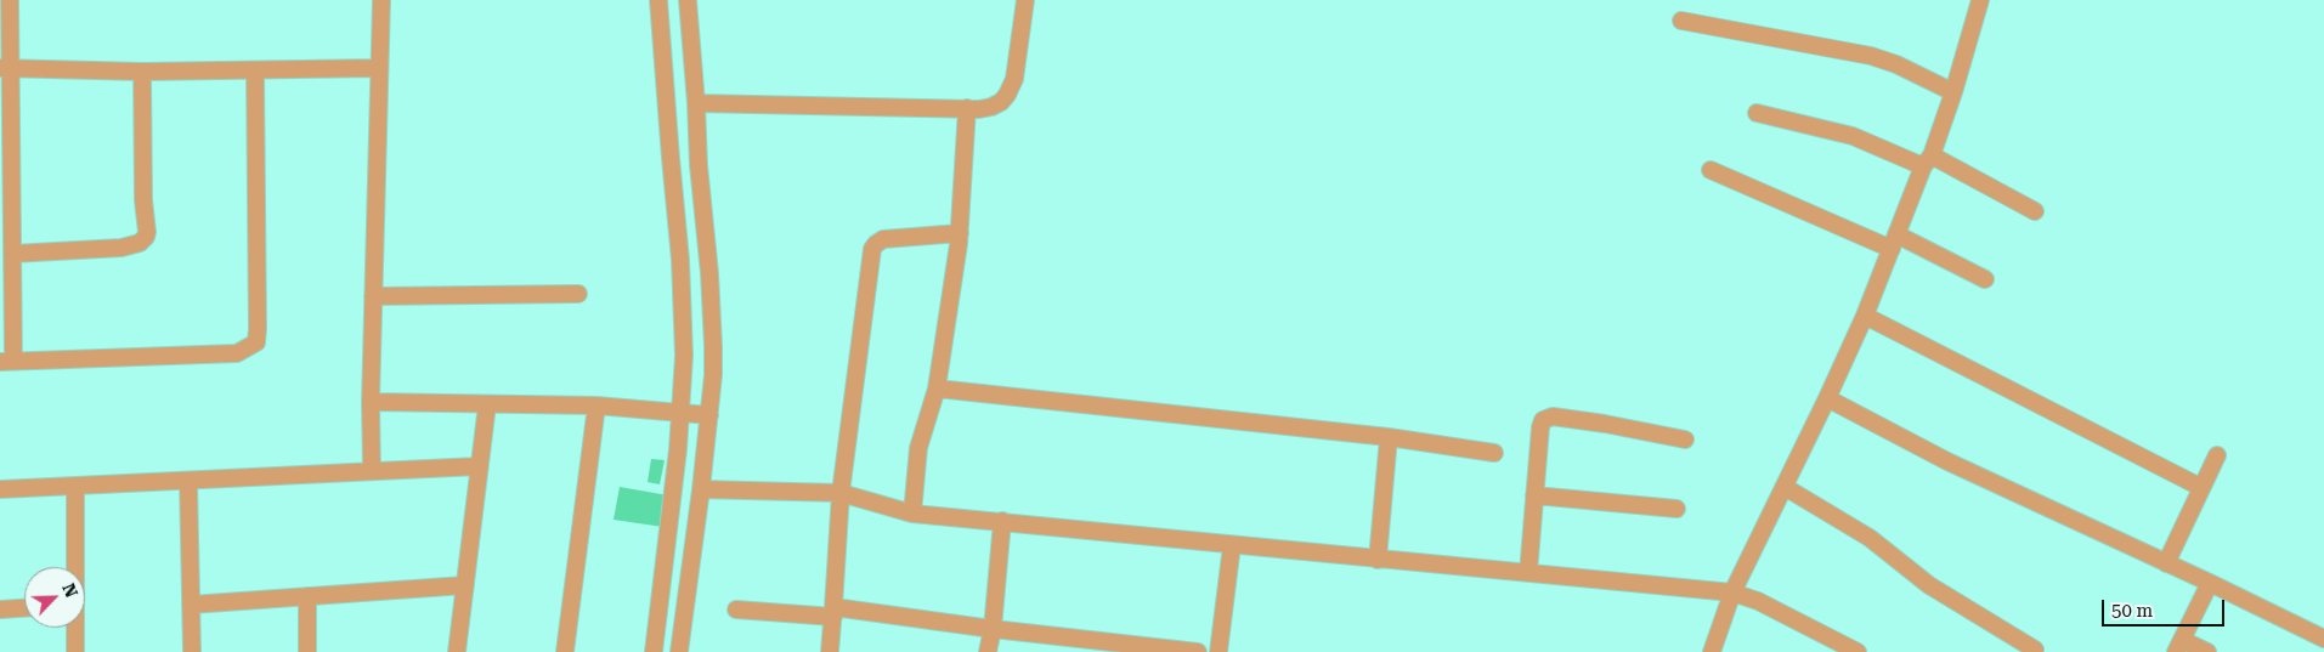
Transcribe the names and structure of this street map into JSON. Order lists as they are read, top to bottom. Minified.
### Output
{"scale_bar":"50 m","north":"top right"}
